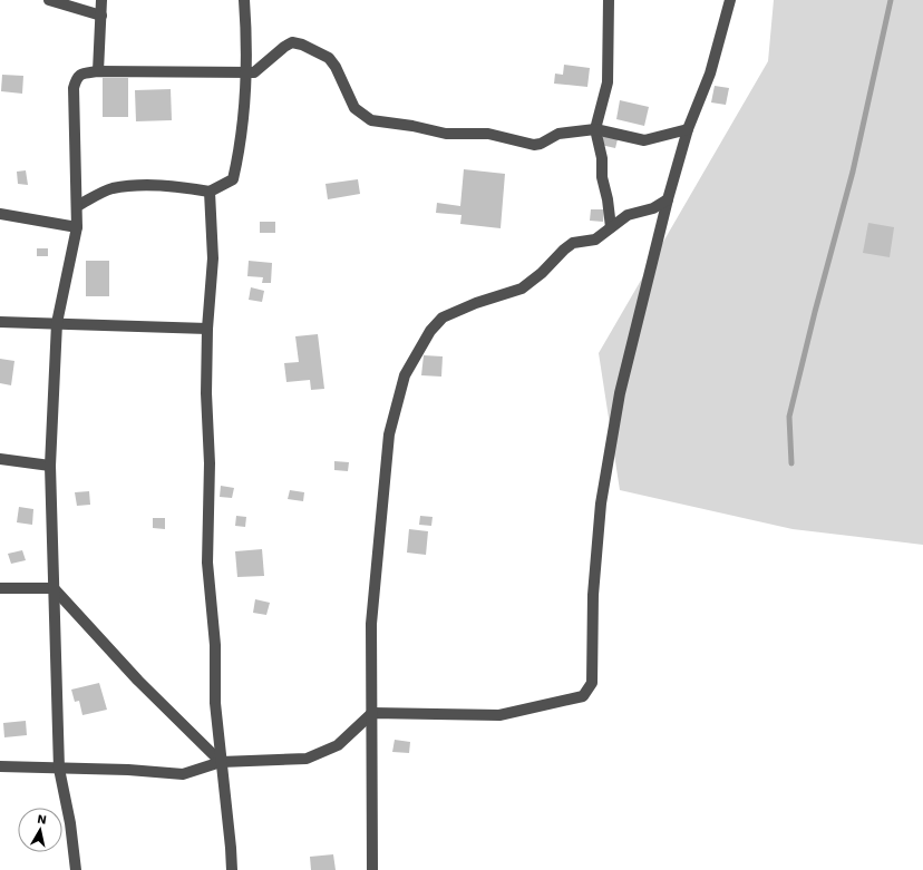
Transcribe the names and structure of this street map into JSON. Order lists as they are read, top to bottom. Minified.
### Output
{"north":"top"}
